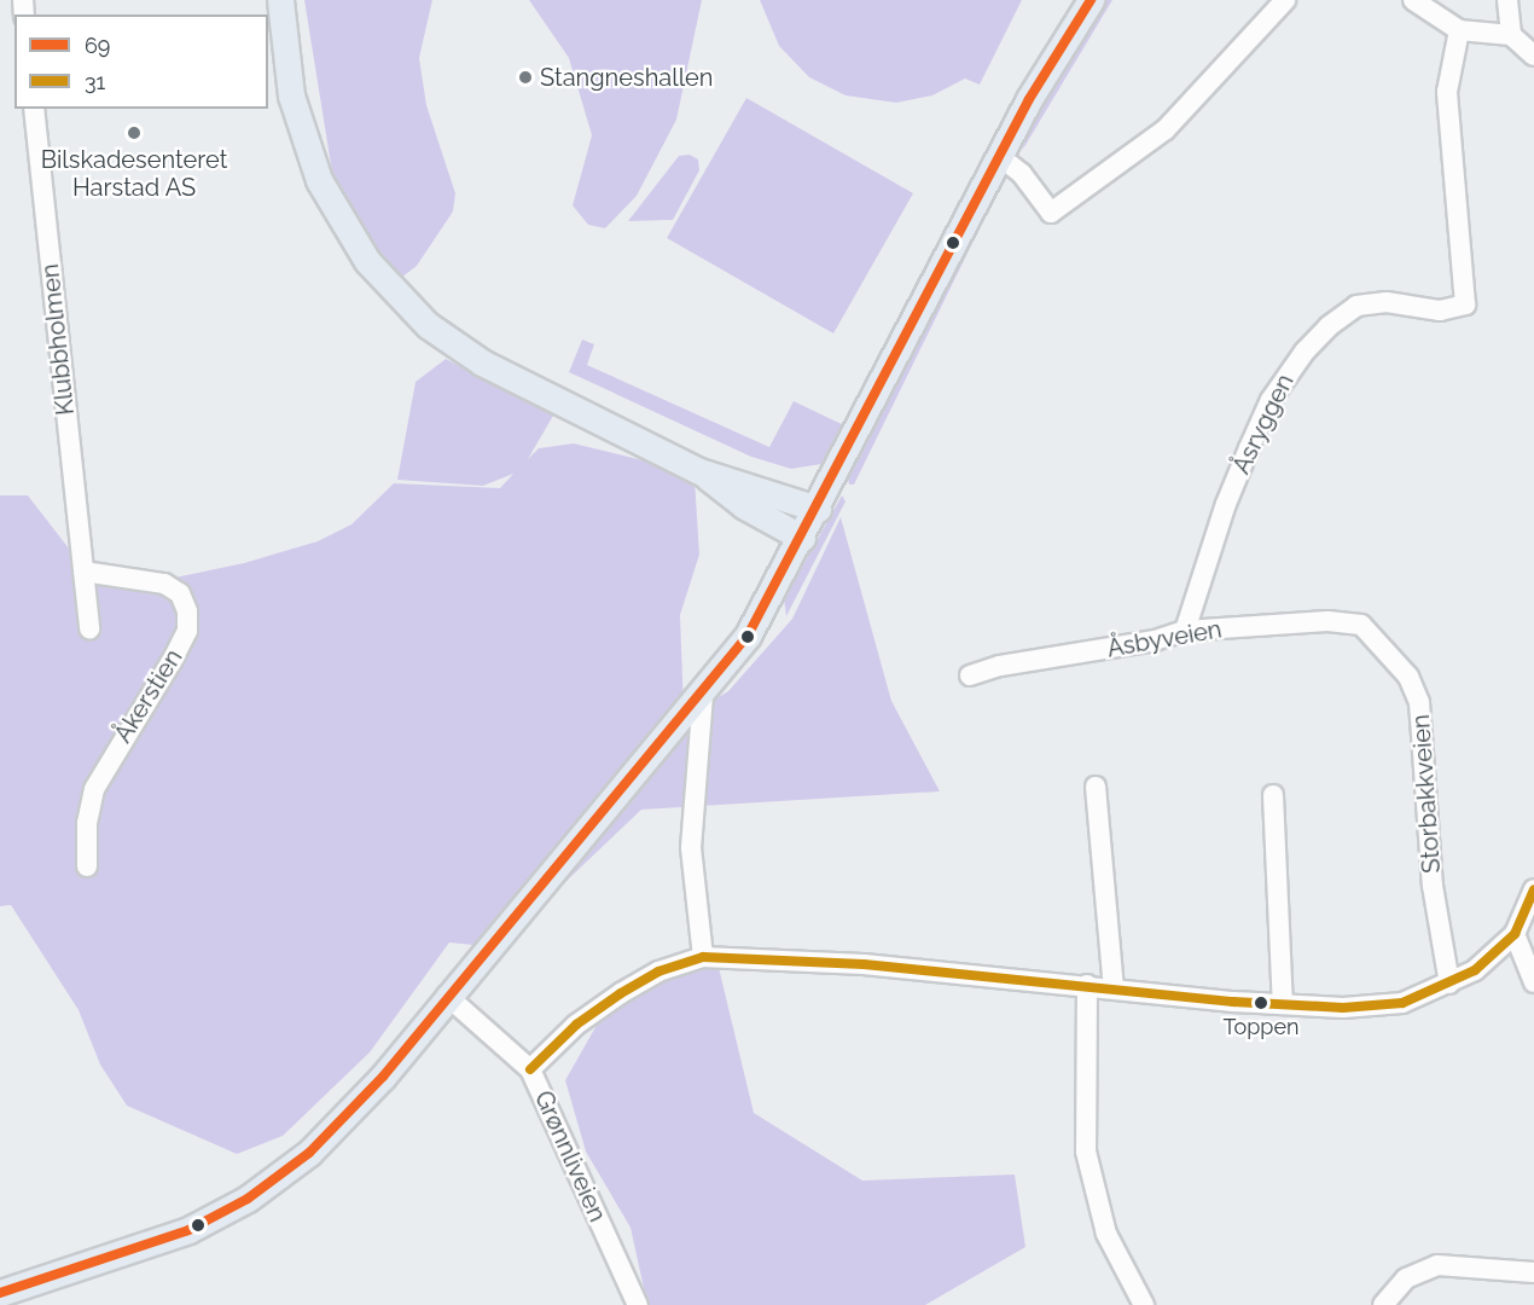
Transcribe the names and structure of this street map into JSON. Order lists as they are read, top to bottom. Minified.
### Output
{"streets":{"street":["Klubbholmen","Åsryggen","Åsbyveien","Åkerstien","Storbakkveien","Grønnliveien"]},"crossings":[["Klubbholmen","Åkerstien"],["Åsryggen","Åsbyveien"],["Åsbyveien","Storbakkveien"]],"places":["Stangneshallen","Bilskadesenteret Harstad AS","Toppen"],"lines":["transit line 69","transit line 31"],"legend":["69","31"]}
